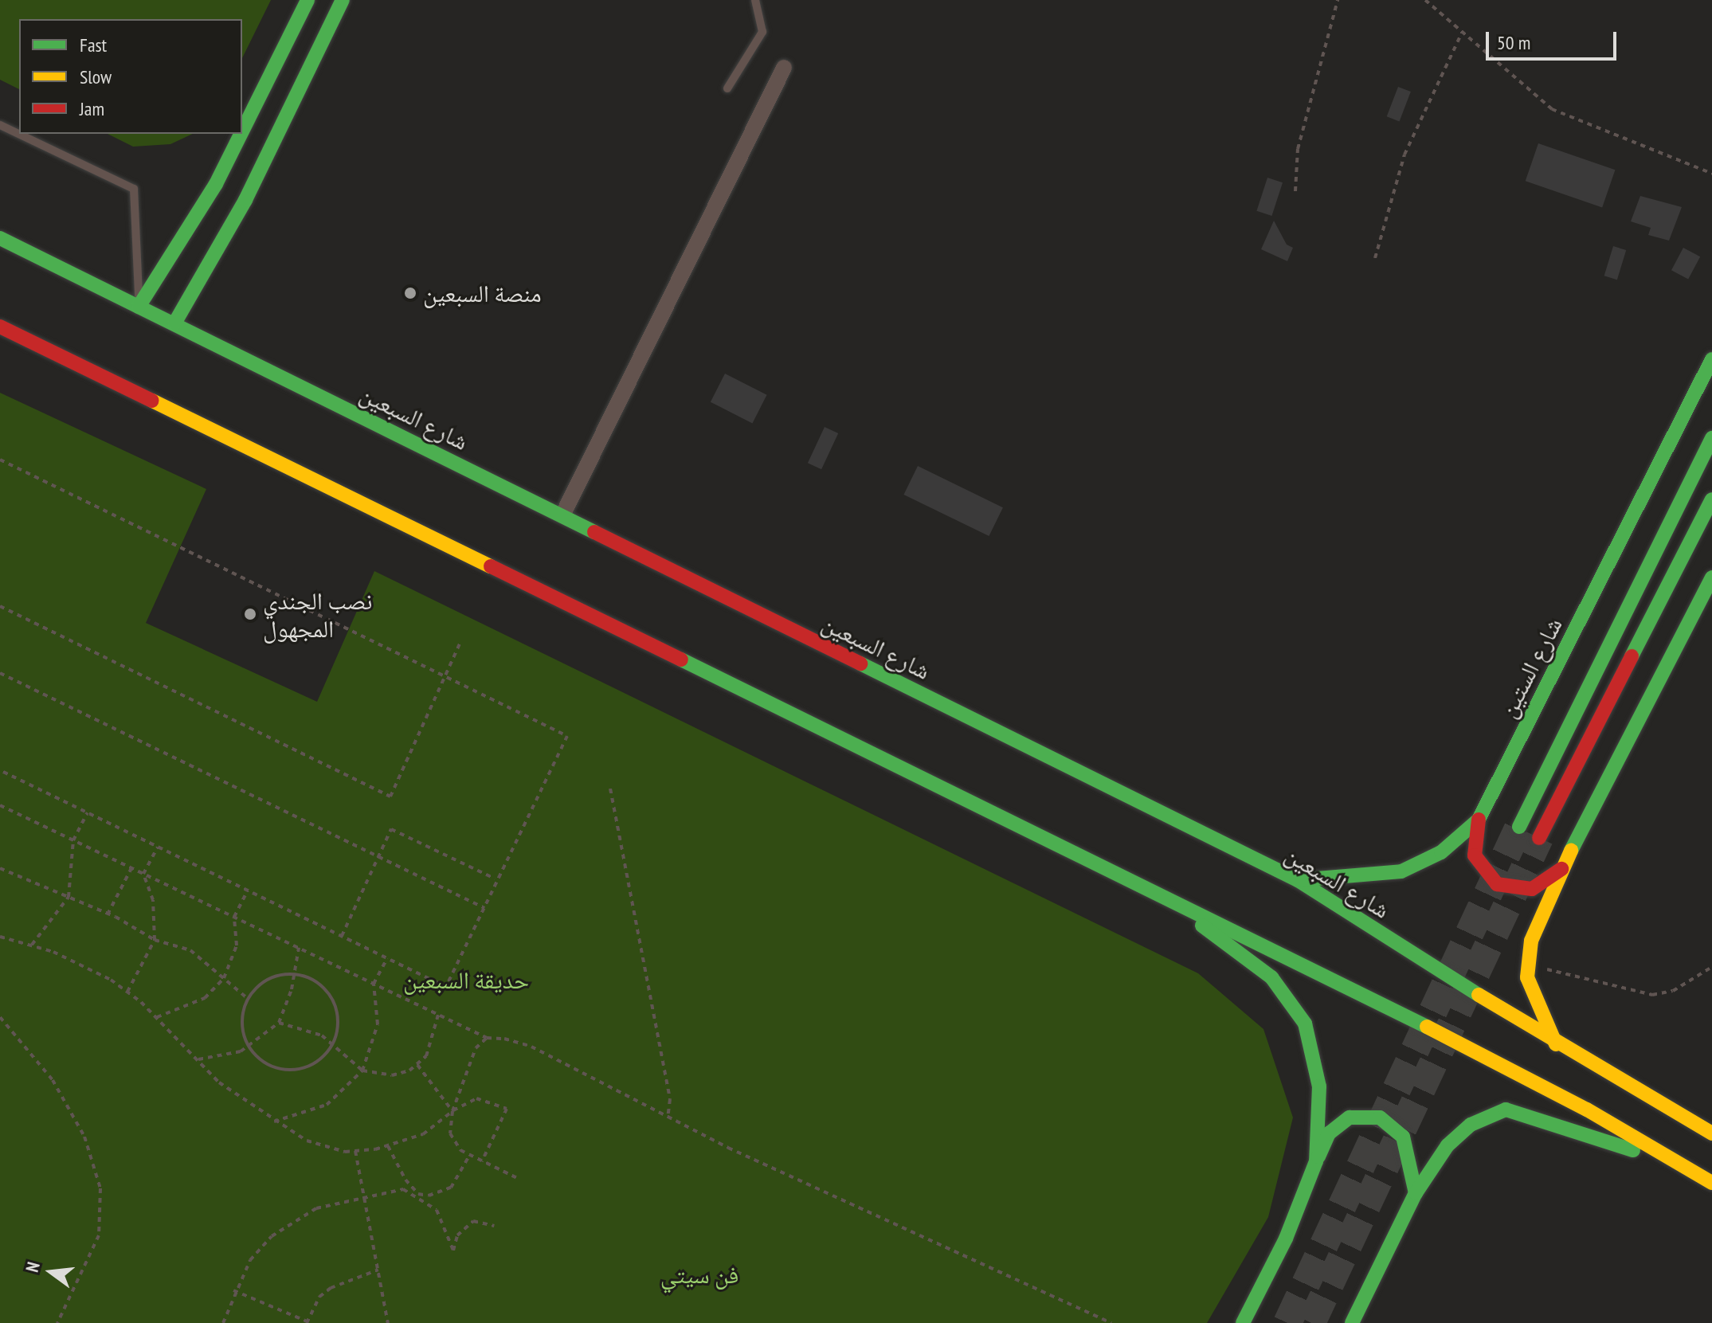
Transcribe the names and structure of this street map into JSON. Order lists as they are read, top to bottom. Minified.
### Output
{"streets":{"main road":["شارع السبعين","شارع الستين"]},"crossings":[["شارع السبعين","شارع الستين"]],"parks":["حديقة السبعين","فن سيتي"],"places":["منصة السبعين","نصب الجندي المجهول"],"legend":["Fast","Slow","Jam"],"scale_bar":"50 m","north":"left"}
